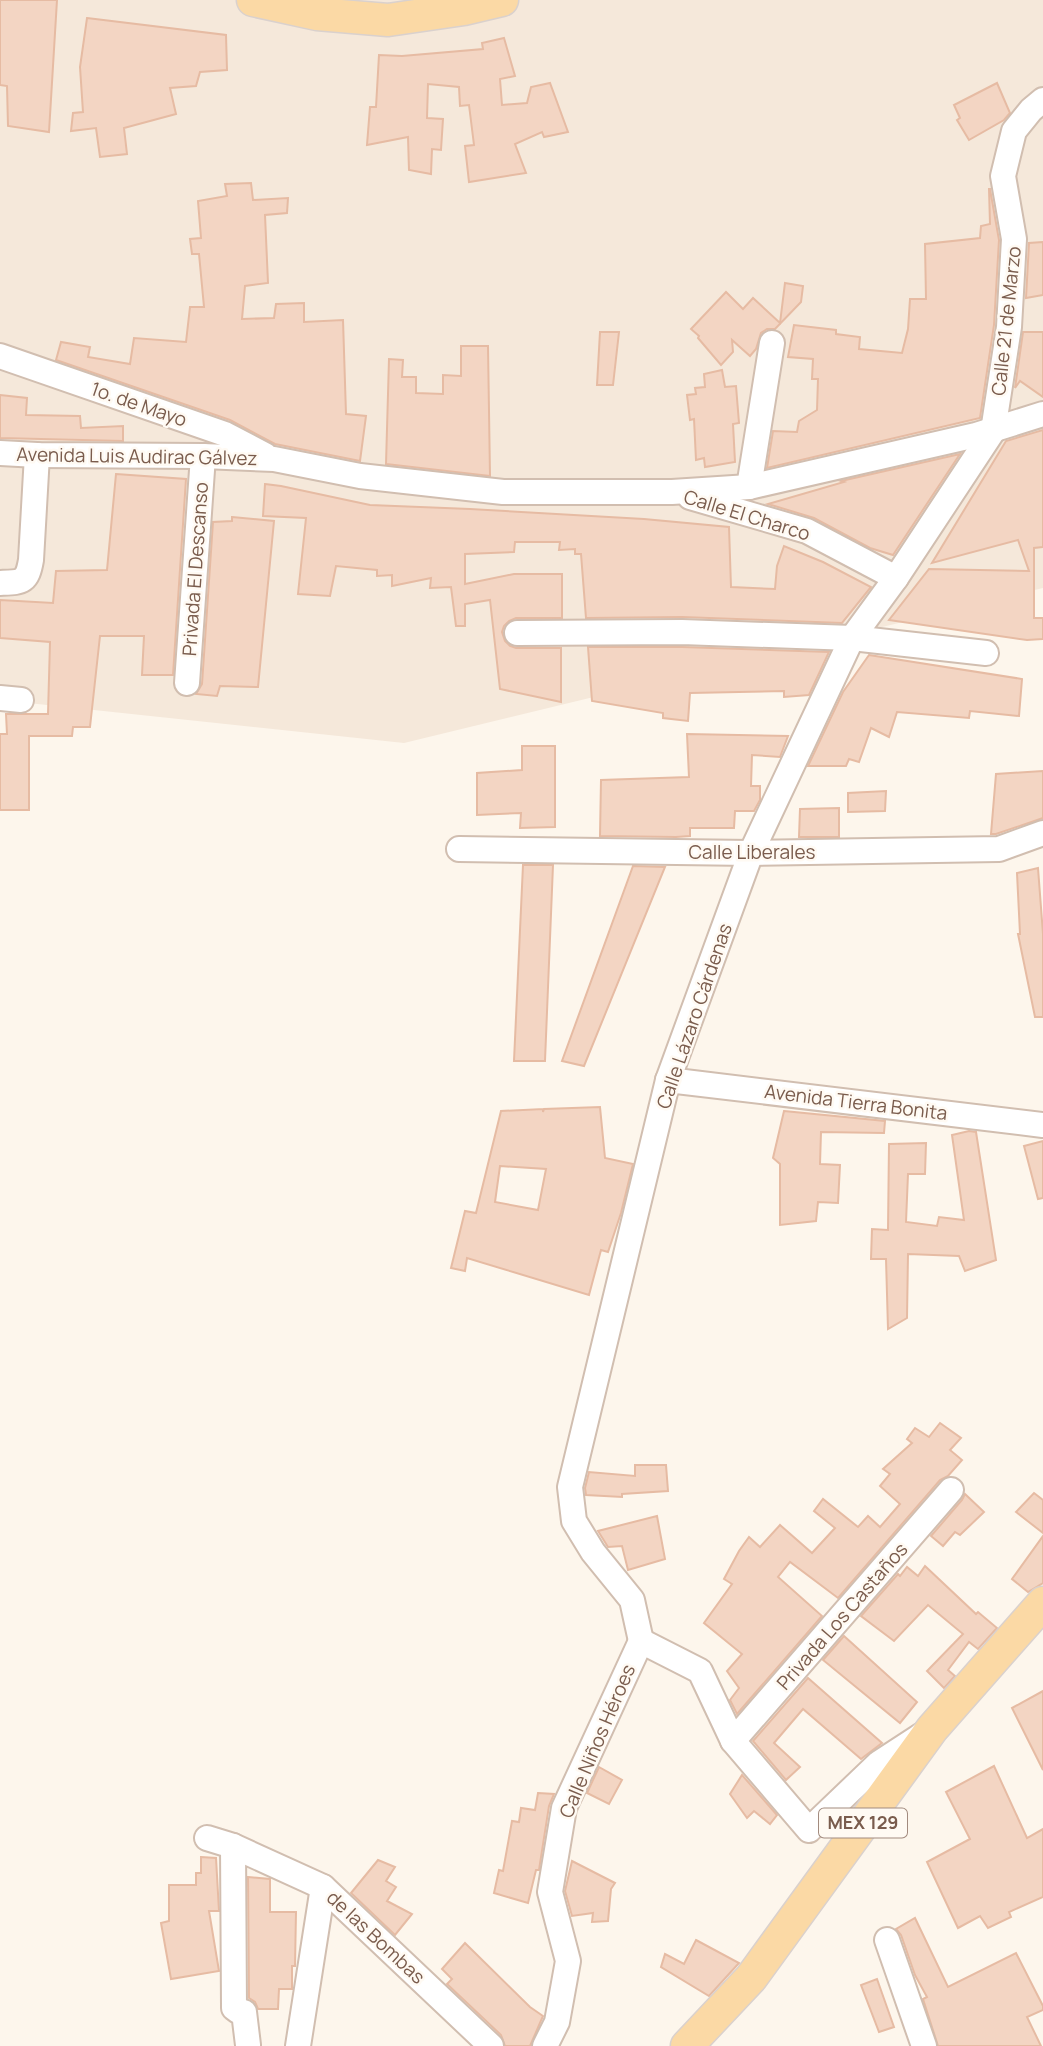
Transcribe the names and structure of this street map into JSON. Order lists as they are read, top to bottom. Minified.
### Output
{"streets":{"main road":["MEX 129"],"street":["Calle 21 de Marzo","1o. de Mayo","Avenida Luis Audirac Gálvez","Calle El Charco","Privada El Descanso","Calle Liberales","Calle Lázaro Cárdenas","Avenida Tierra Bonita","Privada Los Castaños","Calle Niños Héroes","de las Bombas"]},"crossings":[["Calle 21 de Marzo","Calle Lázaro Cárdenas"],["1o. de Mayo","Avenida Luis Audirac Gálvez"],["Avenida Luis Audirac Gálvez","Privada El Descanso"],["Calle El Charco","Calle Lázaro Cárdenas"],["Calle Liberales","Calle Lázaro Cárdenas"],["Calle Lázaro Cárdenas","Avenida Tierra Bonita"],["Calle Lázaro Cárdenas","Calle Niños Héroes"]]}
